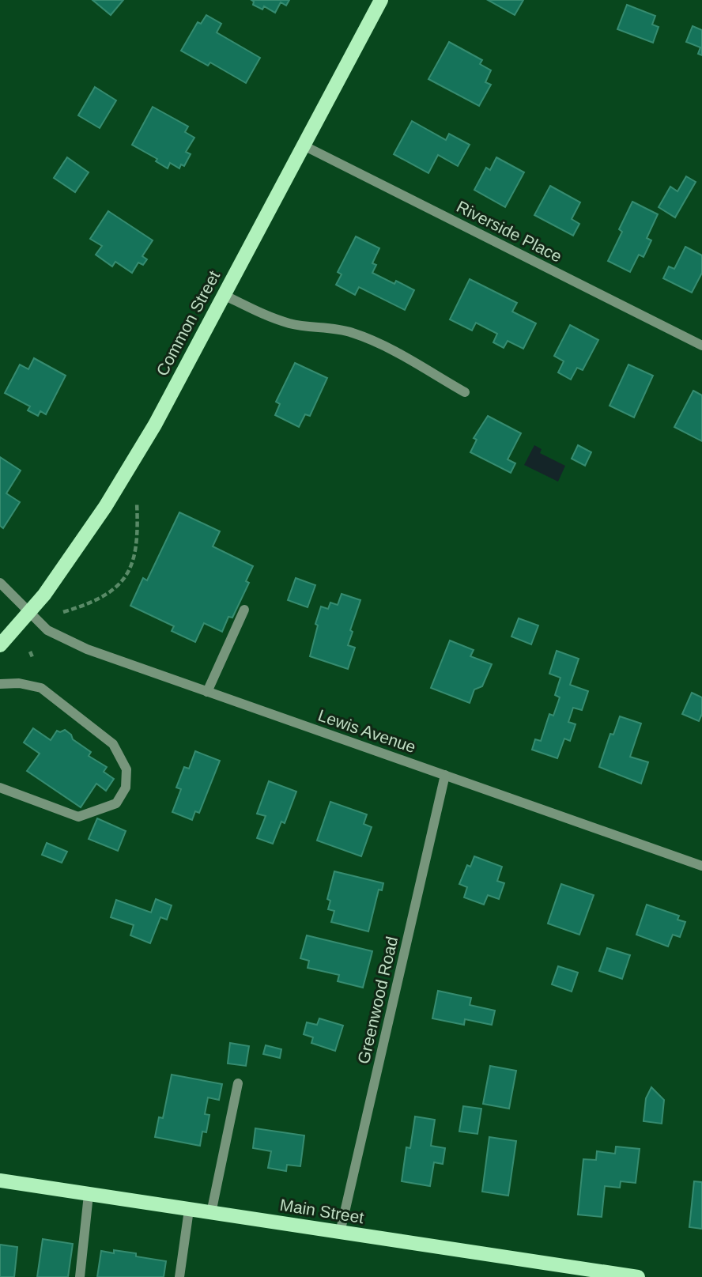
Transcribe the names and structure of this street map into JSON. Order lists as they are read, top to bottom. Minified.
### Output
{"streets":{"main road":["Common Street","Main Street"],"street":["Riverside Place","Lewis Avenue","Greenwood Road"]},"crossings":[["Riverside Place","Common Street"],["Common Street","Lewis Avenue"],["Lewis Avenue","Greenwood Road"],["Greenwood Road","Main Street"]]}
